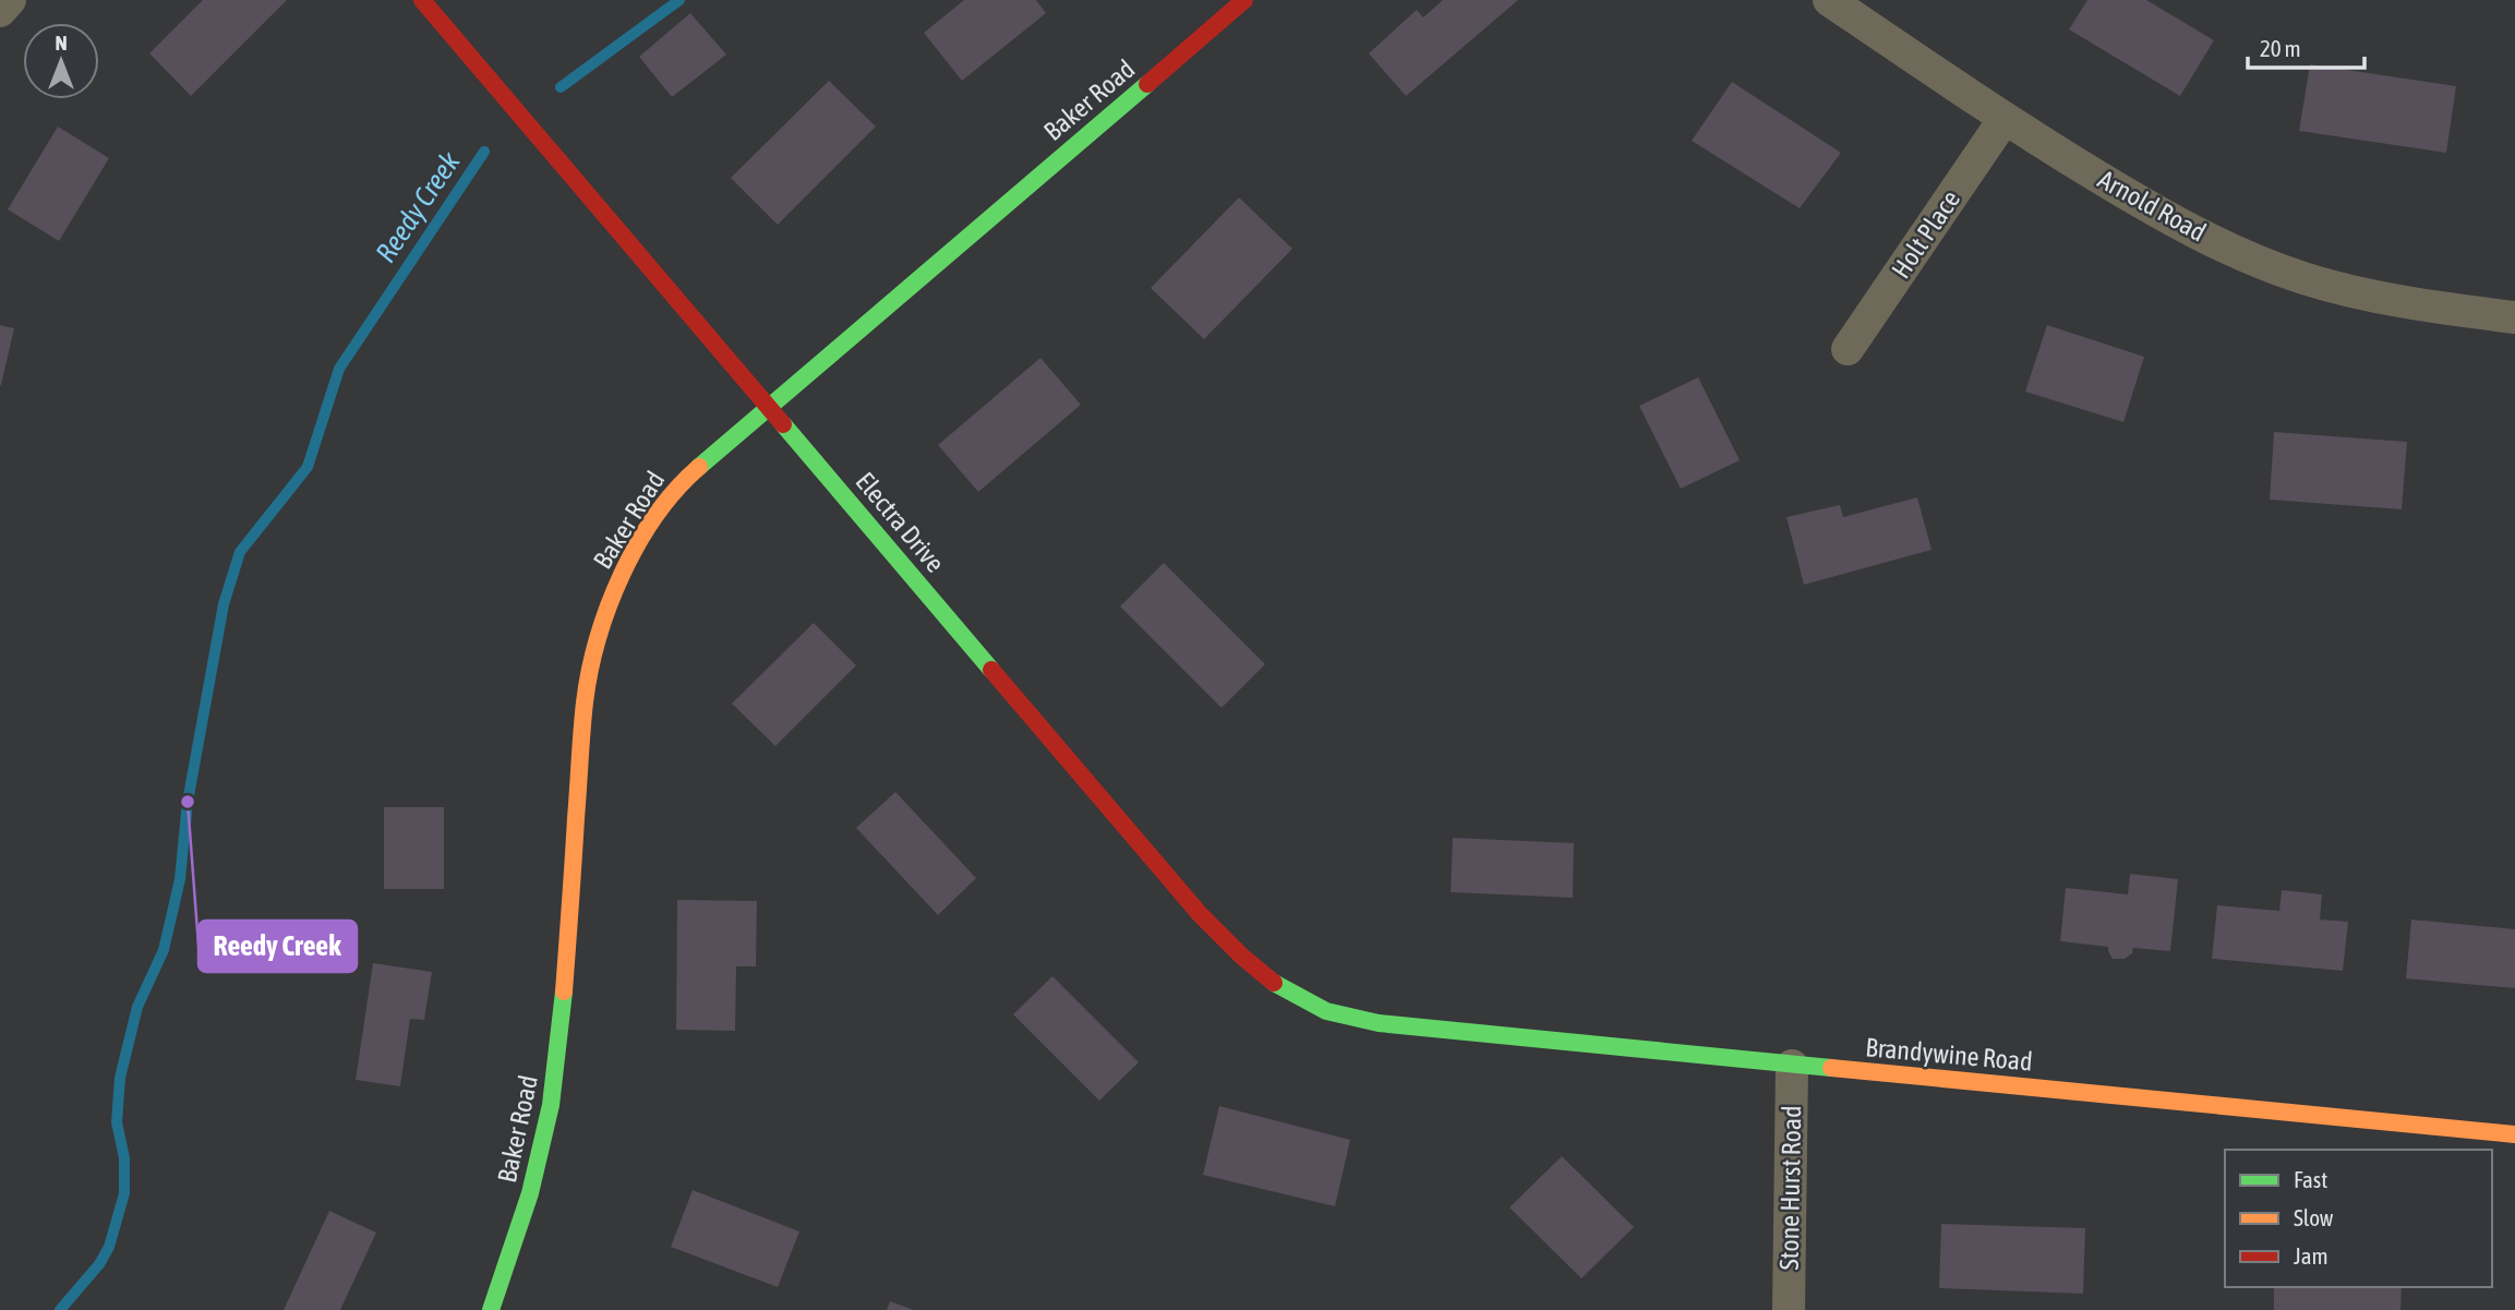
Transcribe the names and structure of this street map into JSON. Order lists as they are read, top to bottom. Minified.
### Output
{"streets":{"street":["Baker Road","Arnold Road","Holt Place","Electra Drive","Brandywine Road","Stone Hurst Road"]},"crossings":[["Baker Road","Electra Drive"],["Arnold Road","Holt Place"],["Electra Drive","Brandywine Road"],["Brandywine Road","Stone Hurst Road"]],"water":["Reedy Creek"],"places":["Reedy Creek"],"legend":["Fast","Slow","Jam"],"scale_bar":"20 m","north":"top"}
